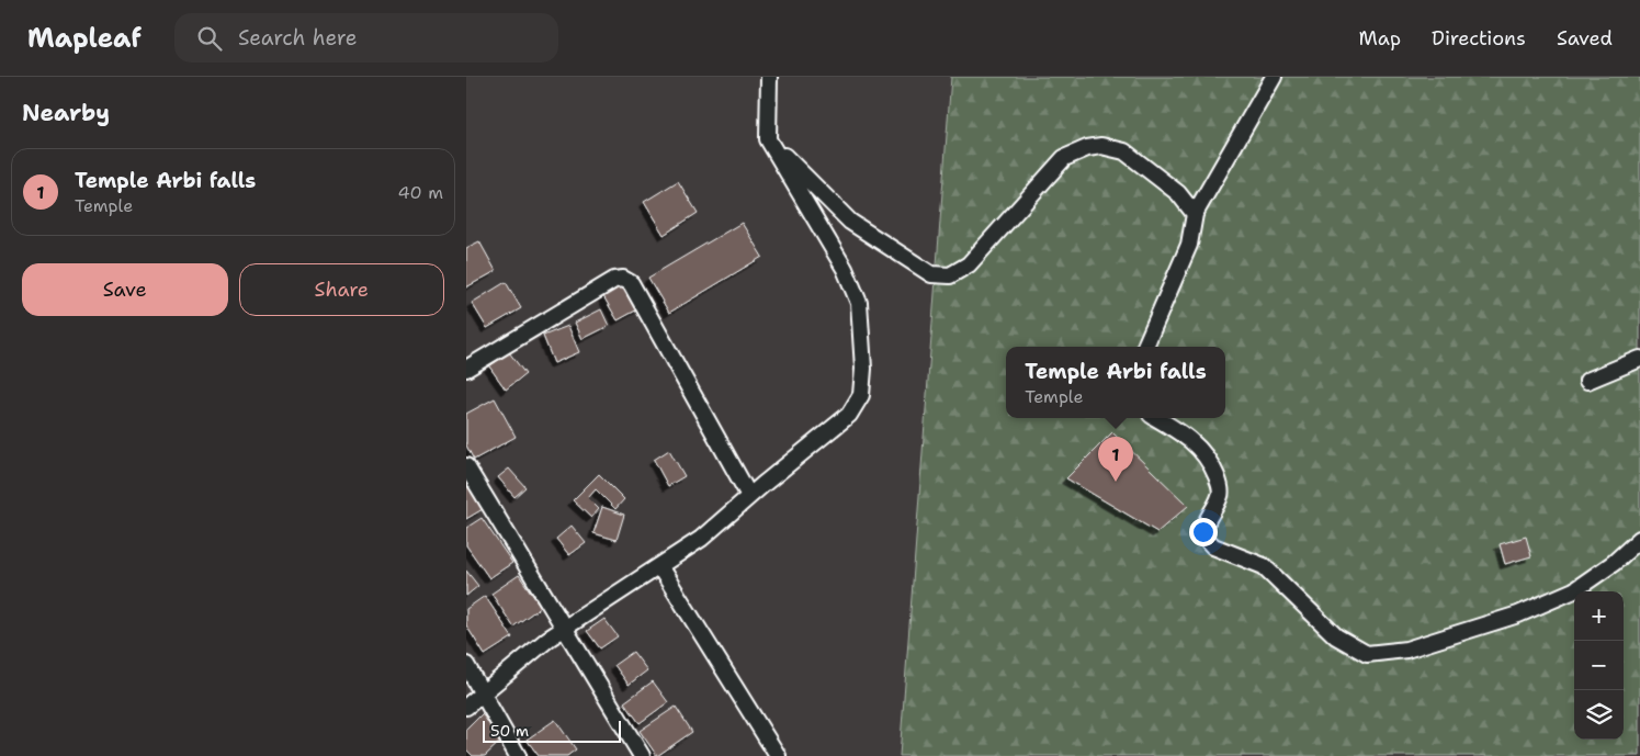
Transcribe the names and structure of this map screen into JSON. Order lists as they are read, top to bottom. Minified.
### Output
{"scale_bar":"50 m","page":{"header":"Mapleaf","search":"Search here","nav":["Map","Directions","Saved"],"heading":"Nearby","list":[{"mark":"1","name":"Temple Arbi falls","note":"Temple","value":"40 m"}],"buttons":["Save","Share"],"popup":["Temple Arbi falls","Temple"],"pins":"1","map_buttons":["+","−"],"scale":"50 m"}}
